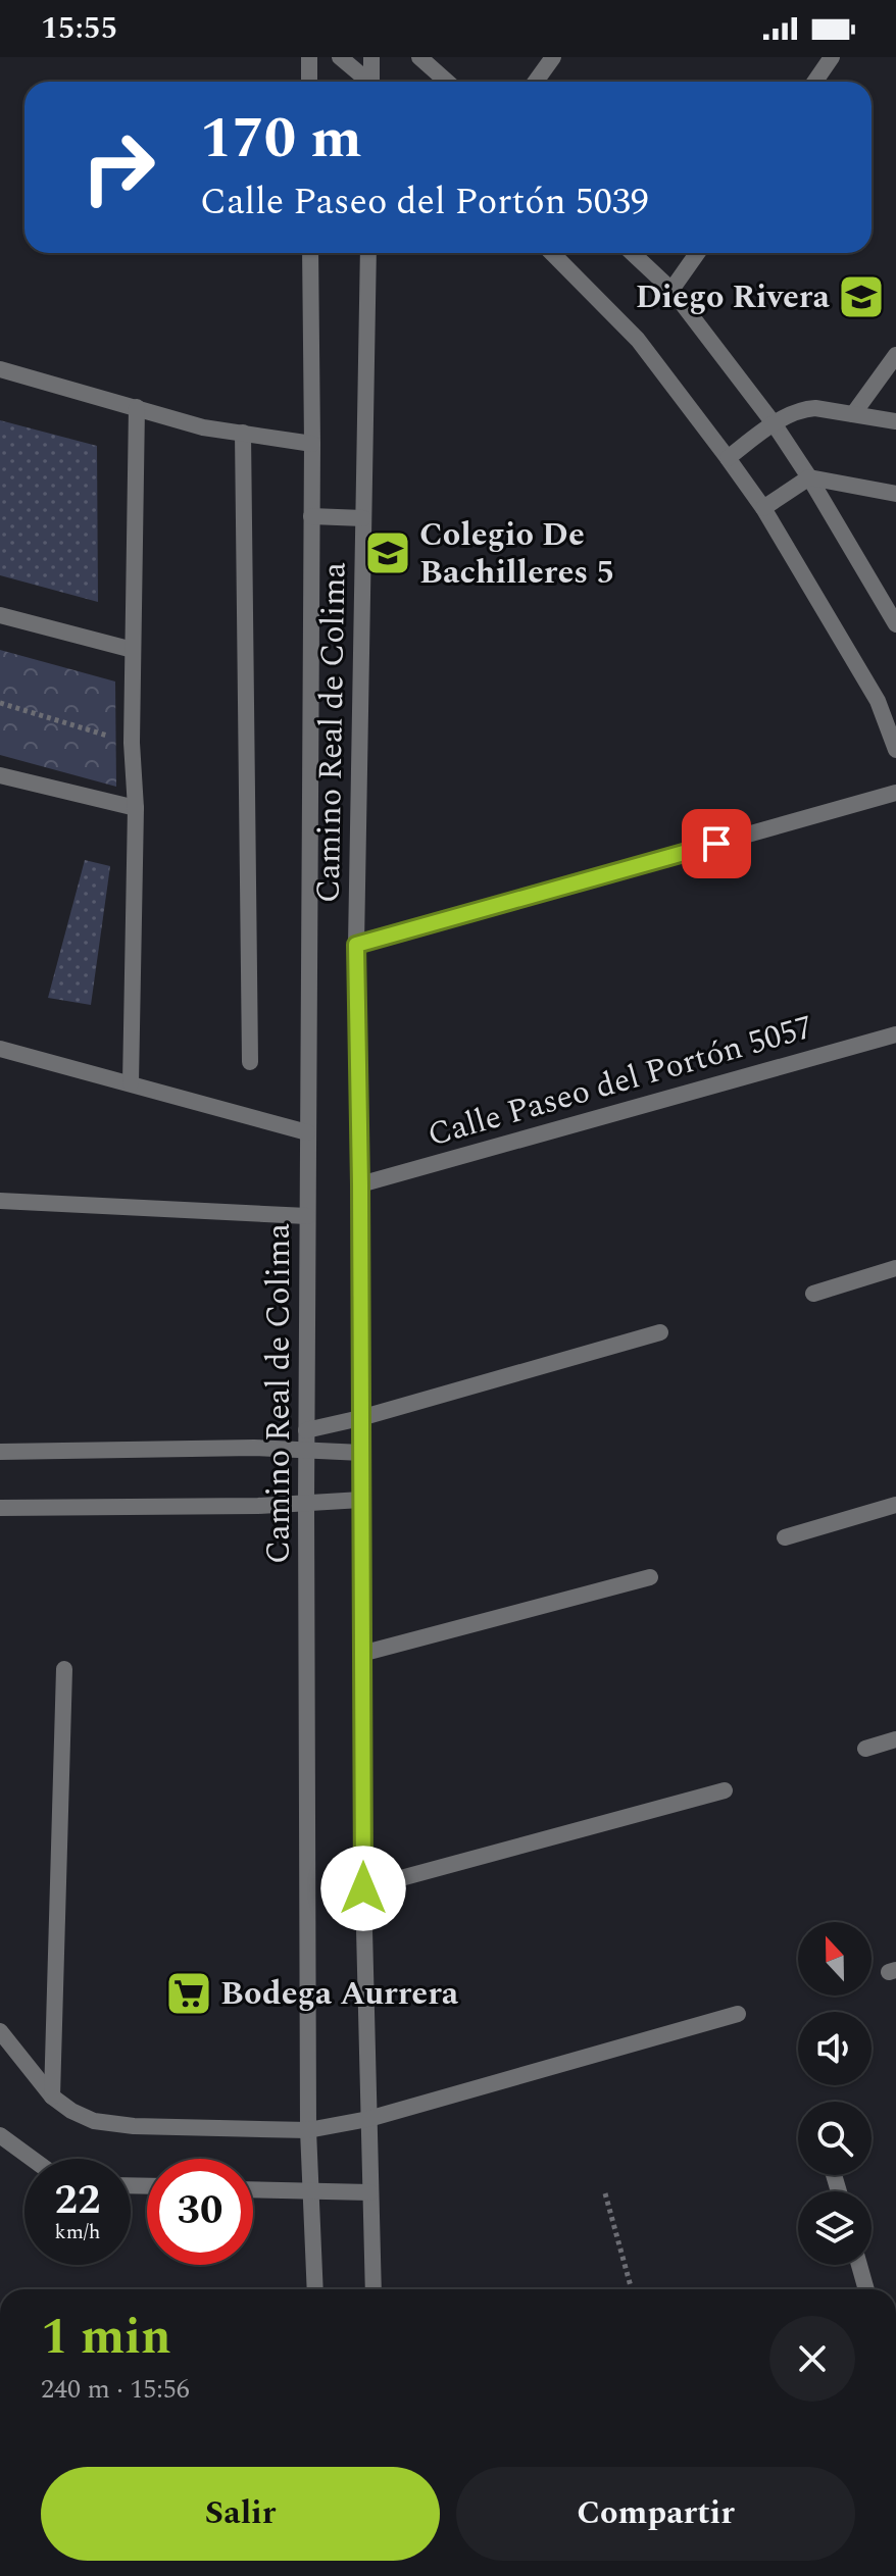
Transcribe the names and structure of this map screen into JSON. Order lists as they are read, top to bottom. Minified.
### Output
{"streets":{"street":["Camino Real de Colima","Calle Paseo del Portón 5057"]},"crossings":[["Camino Real de Colima","Calle Paseo del Portón 5057"]],"places":{"school or university":["Diego Rivera","Colegio De Bachilleres 5"],"supermarket":["Bodega Aurrera"]},"north":"top","page":{"status":"15:55","turn":["170 m","Calle Paseo del Portón 5039"],"speed":"22 km/h","limit":"30","heading":["1 min","240 m · 15:56"],"buttons":["Salir","Compartir"]}}
